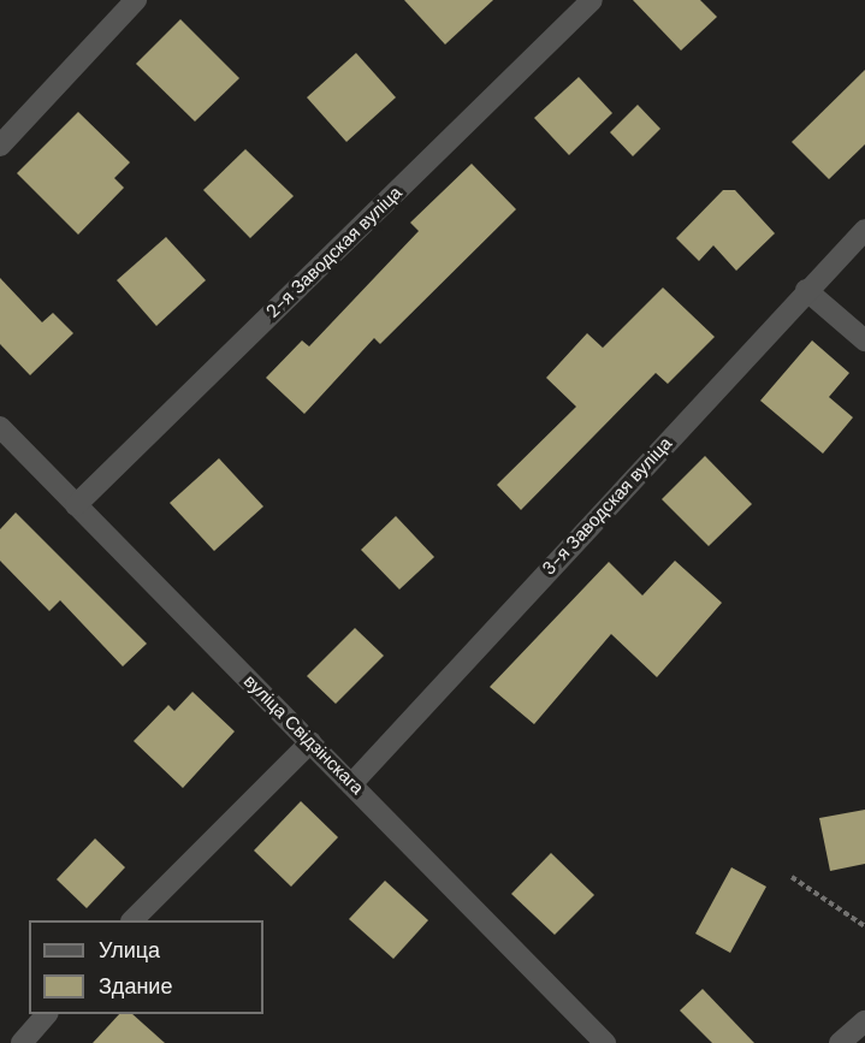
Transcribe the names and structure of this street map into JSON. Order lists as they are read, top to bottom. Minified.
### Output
{"streets":{"street":["2-я Заводская вуліца","3-я Заводская вуліца","вуліца Свідзінскага"]},"crossings":[["2-я Заводская вуліца","вуліца Свідзінскага"],["3-я Заводская вуліца","вуліца Свідзінскага"]],"legend":["Улица","Здание"]}
